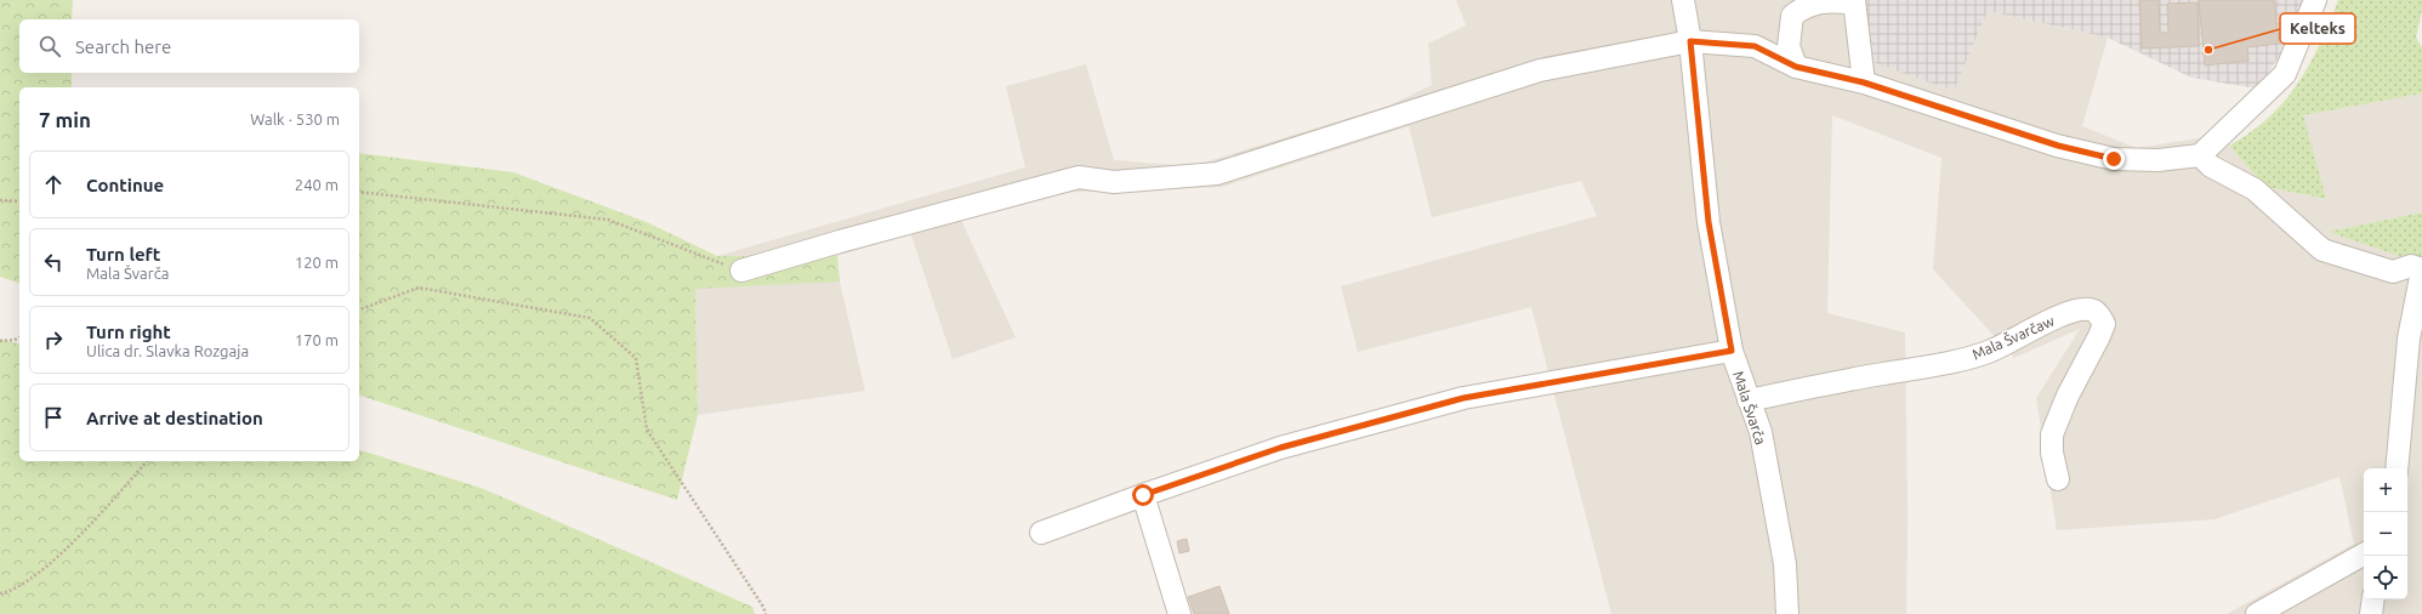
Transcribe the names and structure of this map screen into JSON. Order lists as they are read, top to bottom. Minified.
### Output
{"streets":{"street":["Mala Švarčaw","Mala Švarča"]},"crossings":[["Mala Švarčaw","Mala Švarča"]],"places":["Kelteks"],"page":{"search":"Search here","heading":["7 min","Walk · 530 m"],"list":[["Continue","240 m"],["Turn left","Mala Švarča","120 m"],["Turn right","Ulica dr. Slavka Rozgaja","170 m"],"Arrive at destination"],"map_buttons":["+","−"]}}
